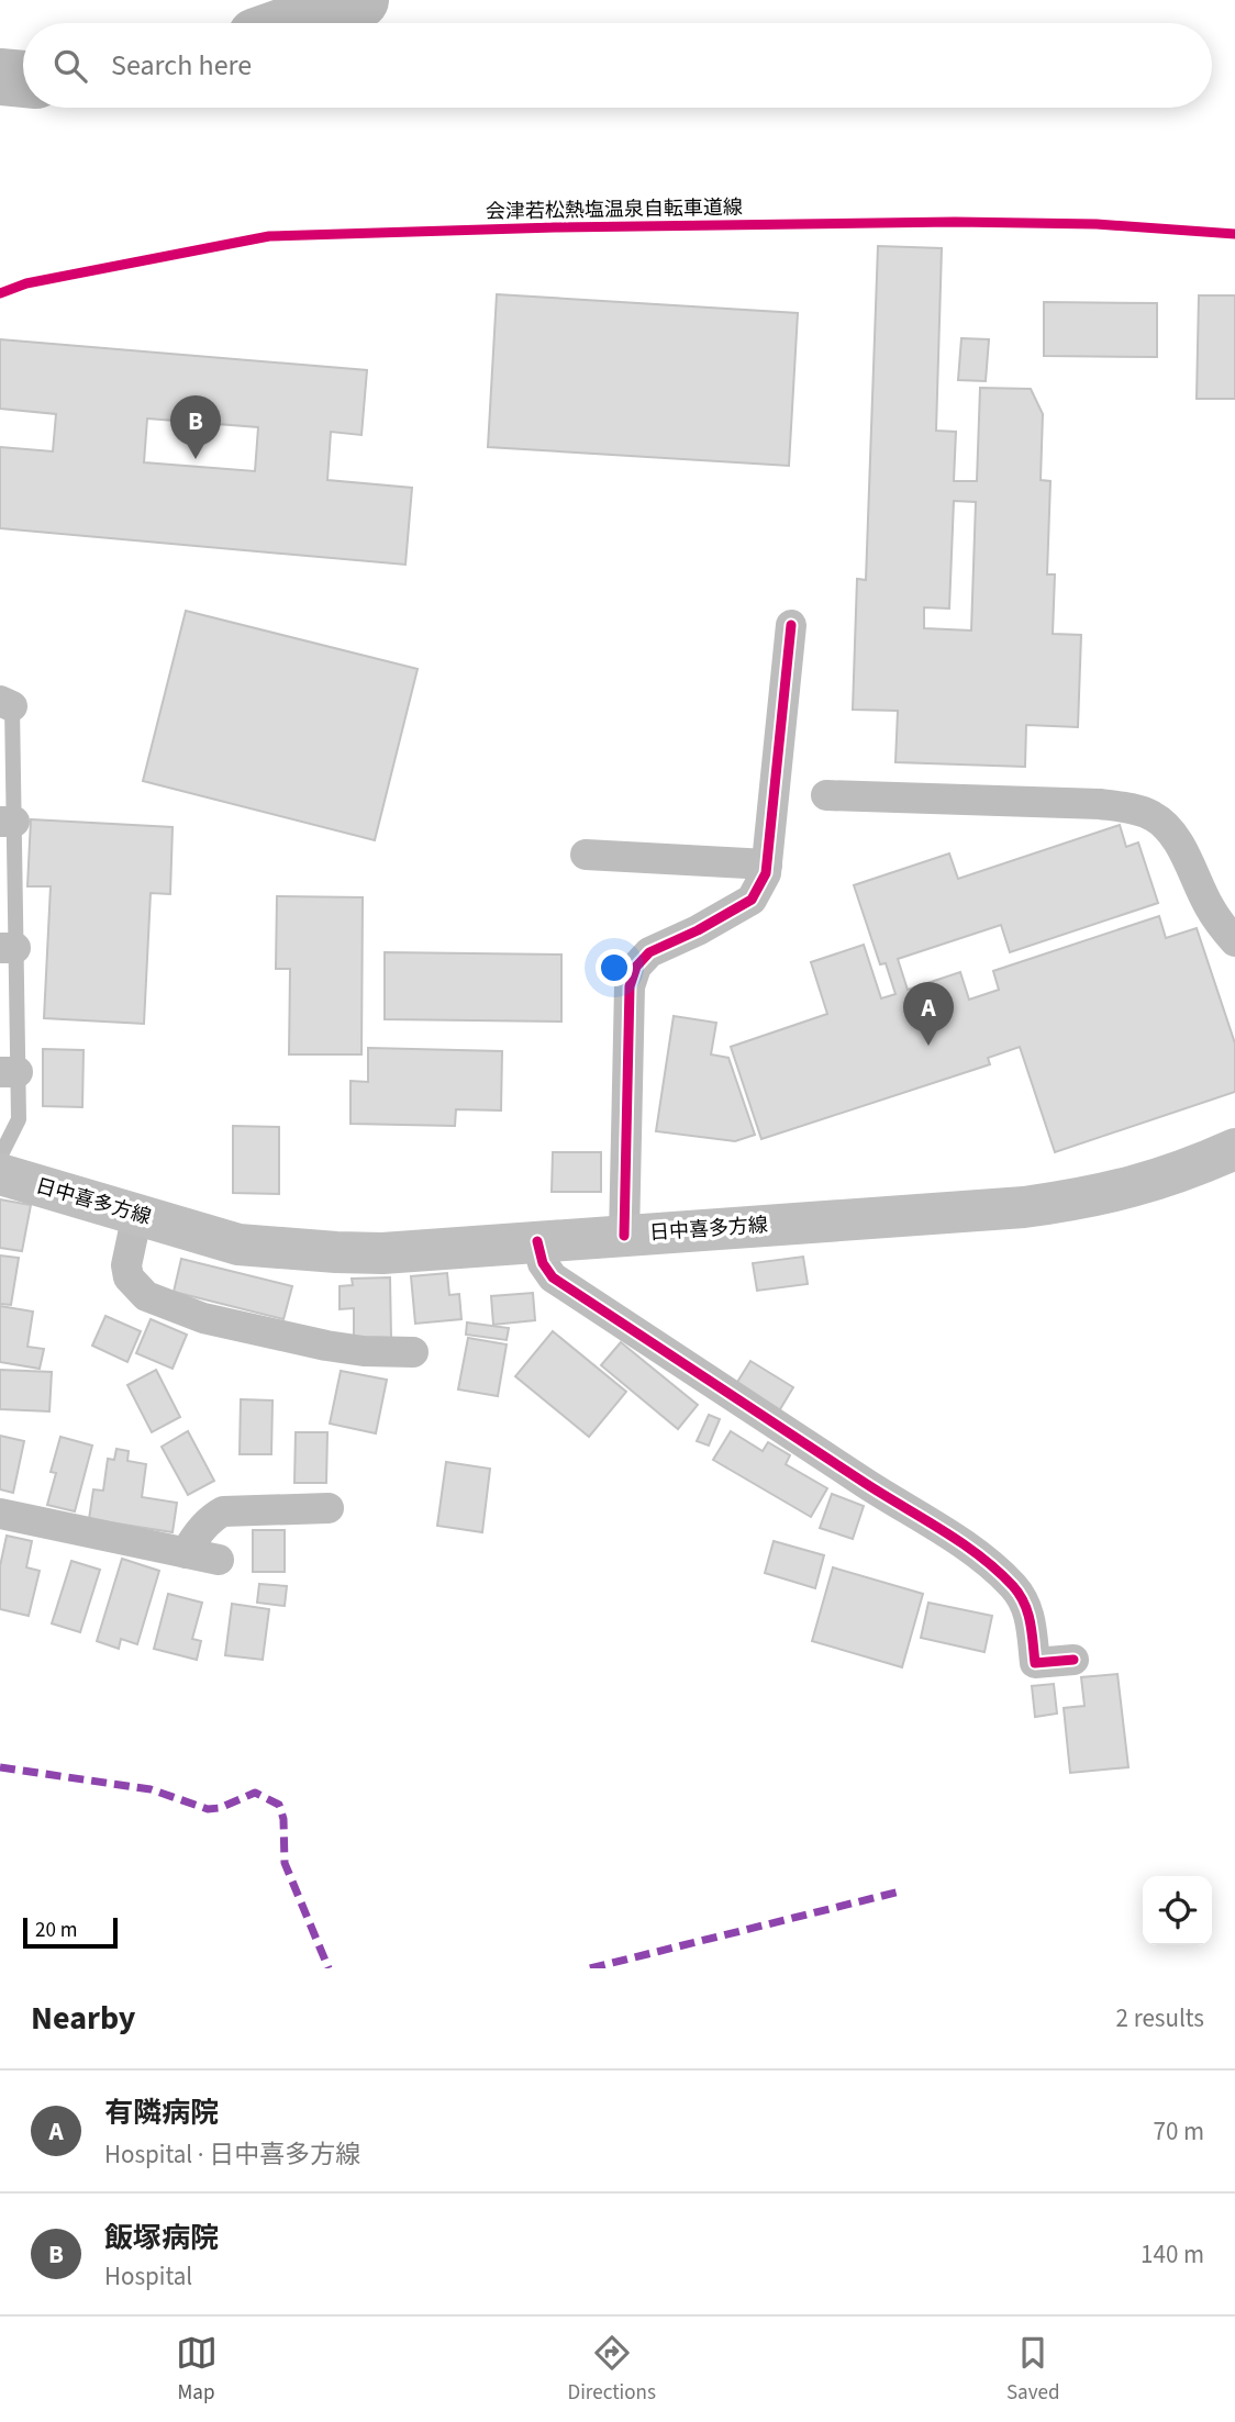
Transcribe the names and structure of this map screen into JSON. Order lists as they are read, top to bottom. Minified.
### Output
{"streets":{"main road":["日中喜多方線"],"cycle path":["会津若松熱塩温泉自転車道線"]},"scale_bar":"20 m","page":{"search":"Search here","pins":["B","A"],"scale":"20 m","heading":["Nearby","2 results"],"list":[{"mark":"A","name":"有隣病院","note":"Hospital · 日中喜多方線","value":"70 m"},{"mark":"B","name":"飯塚病院","note":"Hospital","value":"140 m"}],"nav":["Map","Directions","Saved"]}}
